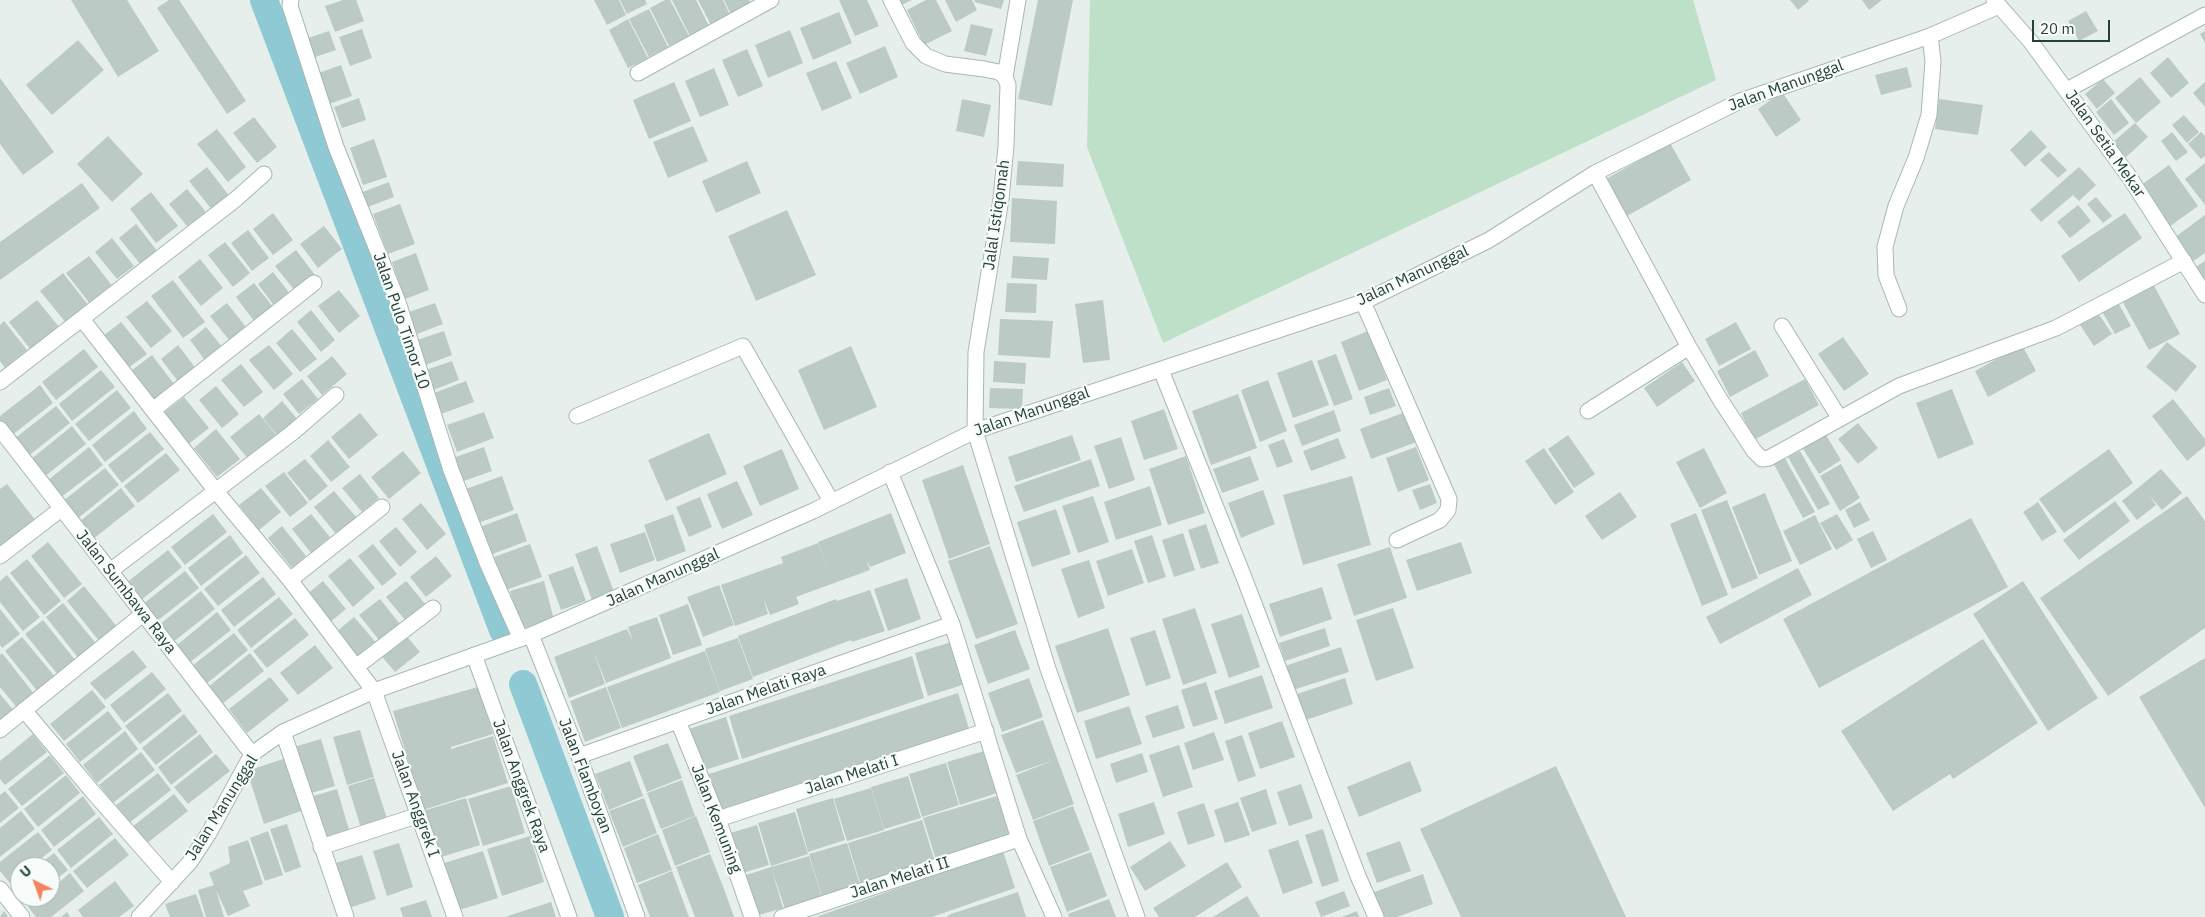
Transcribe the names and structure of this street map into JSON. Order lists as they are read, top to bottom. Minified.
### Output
{"streets":{"street":["Jalan Manunggal","Jalan Setia Mekar","Jalal Istiqomah","Jalan Pulo Timor 10","Jalan Sumbawa Raya","Jalan Melati Raya","Jalan Melati I","Jalan Flamboyan","Jalan Anggrek Raya","Jalan Anggrek I","Jalan Kemuning","Jalan Melati II"]},"crossings":[["Jalan Manunggal","Jalan Setia Mekar"],["Jalan Manunggal","Jalal Istiqomah"],["Jalan Manunggal","Jalan Pulo Timor 10"],["Jalan Manunggal","Jalan Sumbawa Raya"],["Jalan Manunggal","Jalan Flamboyan"],["Jalan Manunggal","Jalan Anggrek Raya"],["Jalan Manunggal","Jalan Anggrek I"],["Jalan Pulo Timor 10","Jalan Flamboyan"],["Jalan Melati Raya","Jalan Flamboyan"],["Jalan Melati Raya","Jalan Kemuning"],["Jalan Melati I","Jalan Kemuning"]],"scale_bar":"20 m","north":"top left"}
